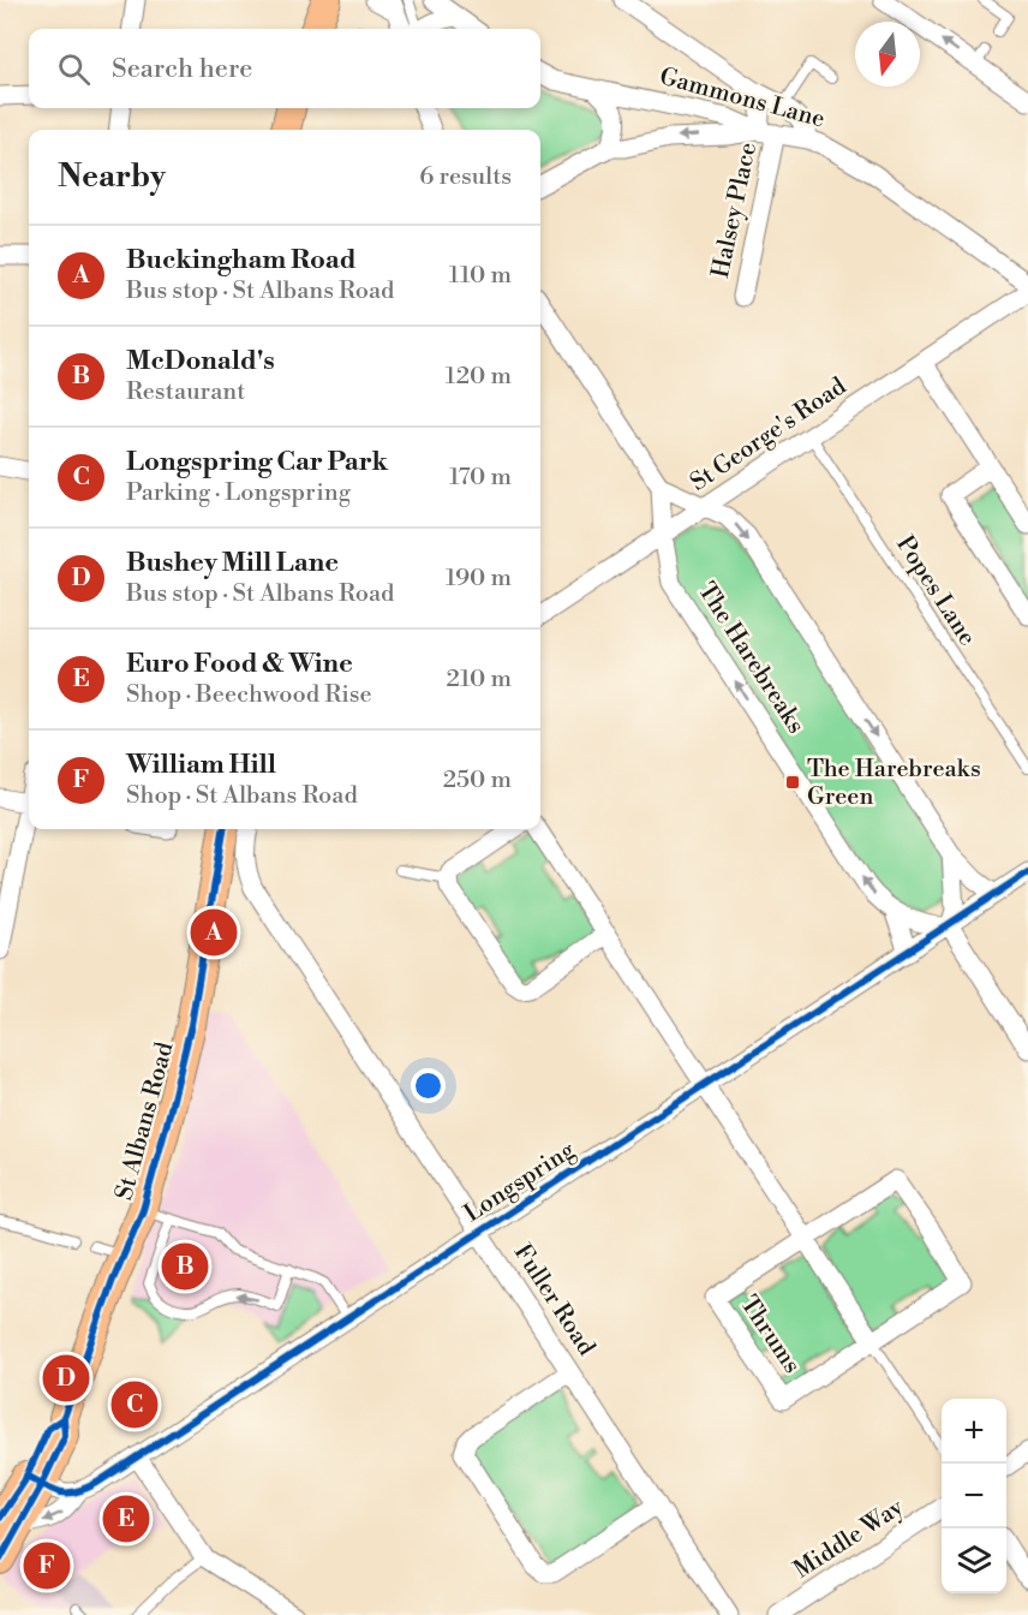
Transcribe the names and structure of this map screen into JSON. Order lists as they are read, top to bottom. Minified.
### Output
{"streets":{"main road":["St Albans Road"],"street":["Gammons Lane","Halsey Place","St George's Road","The Harebreaks","Longspring","Fuller Road","Thrums","Middle Way"],"lane":["Popes Lane"]},"crossings":[["Gammons Lane","Halsey Place"],["St George's Road","Popes Lane"],["St George's Road","The Harebreaks"],["The Harebreaks","Longspring"],["St Albans Road","Longspring"],["Longspring","Fuller Road"]],"places":{"transit":["The Harebreaks Green"]},"north":"bottom","page":{"search":"Search here","heading":["Nearby","6 results"],"list":[{"mark":"A","name":"Buckingham Road","note":"Bus stop · St Albans Road","value":"110 m"},{"mark":"B","name":"McDonald's","note":"Restaurant","value":"120 m"},{"mark":"C","name":"Longspring Car Park","note":"Parking · Longspring","value":"170 m"},{"mark":"D","name":"Bushey Mill Lane","note":"Bus stop · St Albans Road","value":"190 m"},{"mark":"E","name":"Euro Food & Wine","note":"Shop · Beechwood Rise","value":"210 m"},{"mark":"F","name":"William Hill","note":"Shop · St Albans Road","value":"250 m"}],"pins":["A","B","D","C","E","F"],"map_buttons":["+","−"]}}
